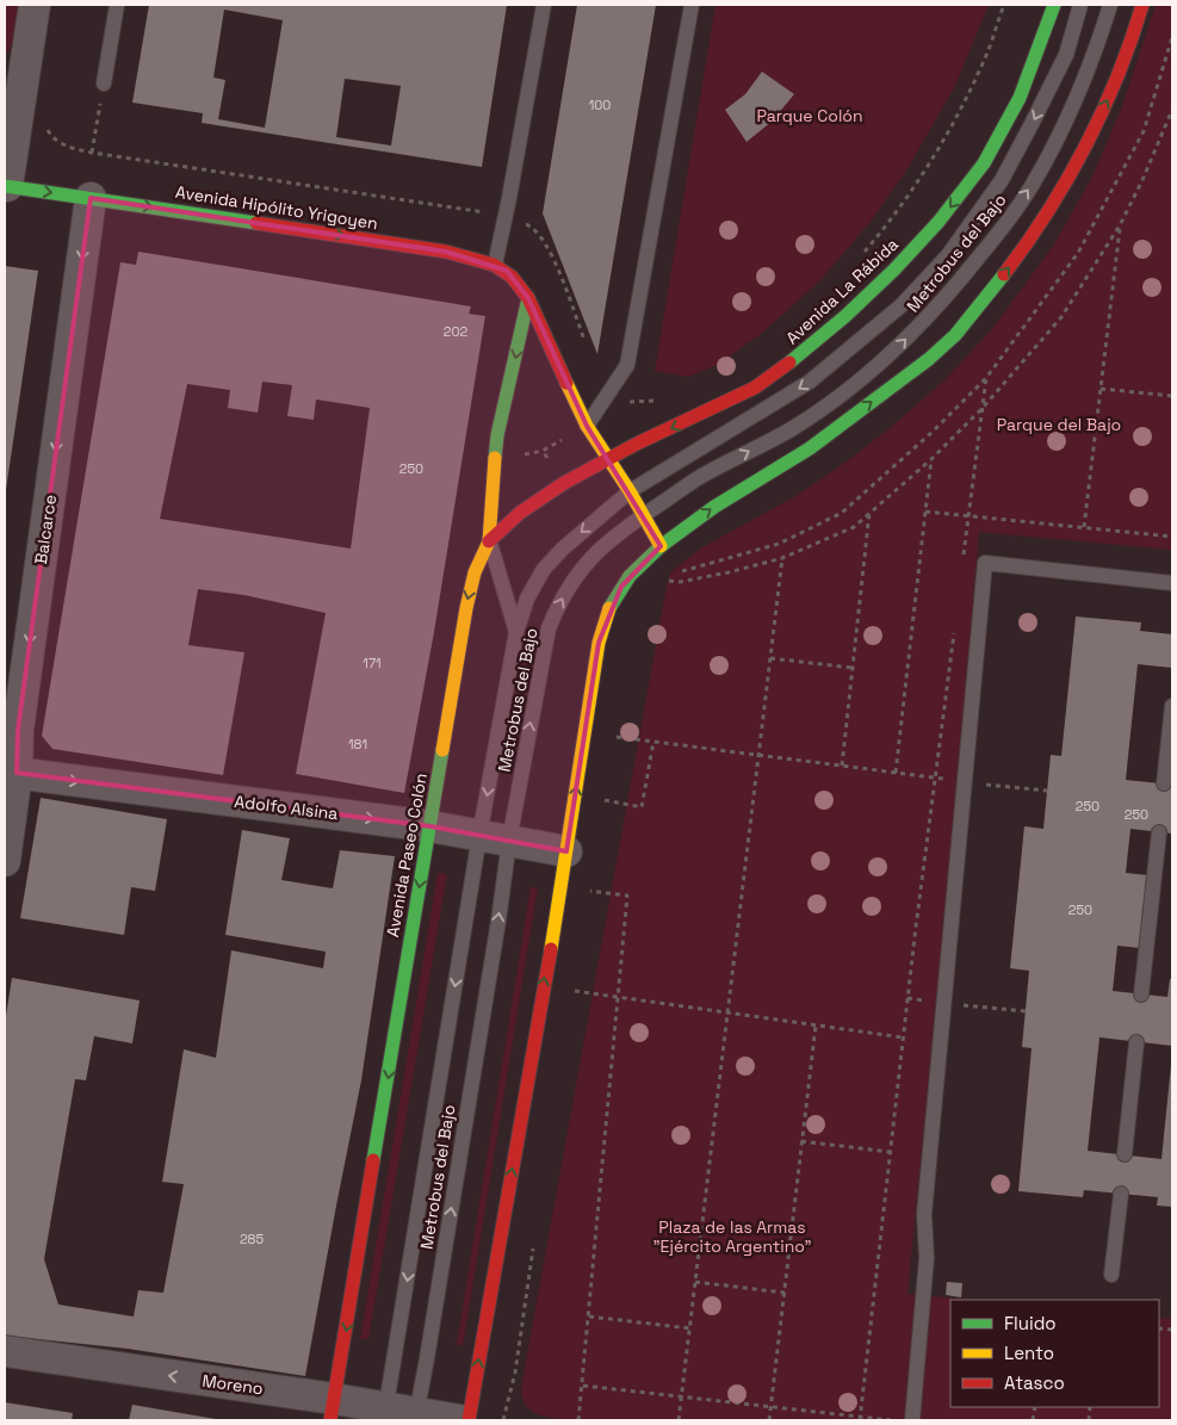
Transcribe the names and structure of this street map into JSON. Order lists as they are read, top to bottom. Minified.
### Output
{"streets":{"main road":["Avenida Hipólito Yrigoyen","Avenida La Rábida","Avenida Paseo Colón"],"street":["Balcarce","Adolfo Alsina","Moreno"],"lane":["Metrobus del Bajo"]},"crossings":[["Avenida Hipólito Yrigoyen","Metrobus del Bajo"],["Avenida Hipólito Yrigoyen","Avenida La Rábida"],["Avenida Hipólito Yrigoyen","Balcarce"],["Avenida Hipólito Yrigoyen","Avenida Paseo Colón"],["Metrobus del Bajo","Avenida La Rábida"],["Metrobus del Bajo","Adolfo Alsina"],["Metrobus del Bajo","Avenida Paseo Colón"],["Metrobus del Bajo","Moreno"],["Avenida La Rábida","Avenida Paseo Colón"],["Balcarce","Adolfo Alsina"],["Adolfo Alsina","Avenida Paseo Colón"],["Avenida Paseo Colón","Moreno"]],"one_way":["Avenida Hipólito Yrigoyen","Balcarce","Adolfo Alsina","Avenida Paseo Colón","Moreno"],"parks":["Parque Colón","Parque del Bajo","Plaza de las Armas \"Ejército Argentino\""],"house_numbers":["100","202","250","171","181","250","250","250","285"],"legend":["Fluido","Lento","Atasco"]}
